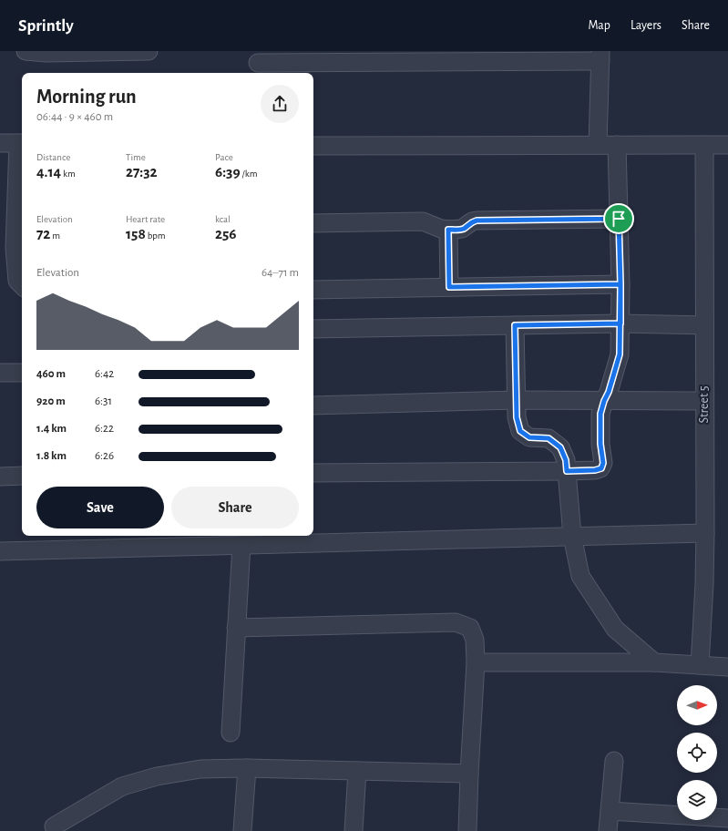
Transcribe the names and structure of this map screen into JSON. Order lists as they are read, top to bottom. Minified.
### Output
{"streets":{"street":["Street 5"]},"north":"right","page":{"header":"Sprintly","nav":["Map","Layers","Share"],"heading":["Morning run","06:44 · 9 × 460 m"],"stats":[["Distance","4.14 km"],["Time","27:32"],["Pace","6:39 /km"],["Elevation","72 m"],["Heart rate","158 bpm"],["kcal","256"]],"chart":["Elevation","64–71 m"],"list":[{"name":"460 m","note":"6:42"},{"name":"920 m","note":"6:31"},{"name":"1.4 km","note":"6:22"},{"name":"1.8 km","note":"6:26"}],"buttons":["Save","Share"]}}
